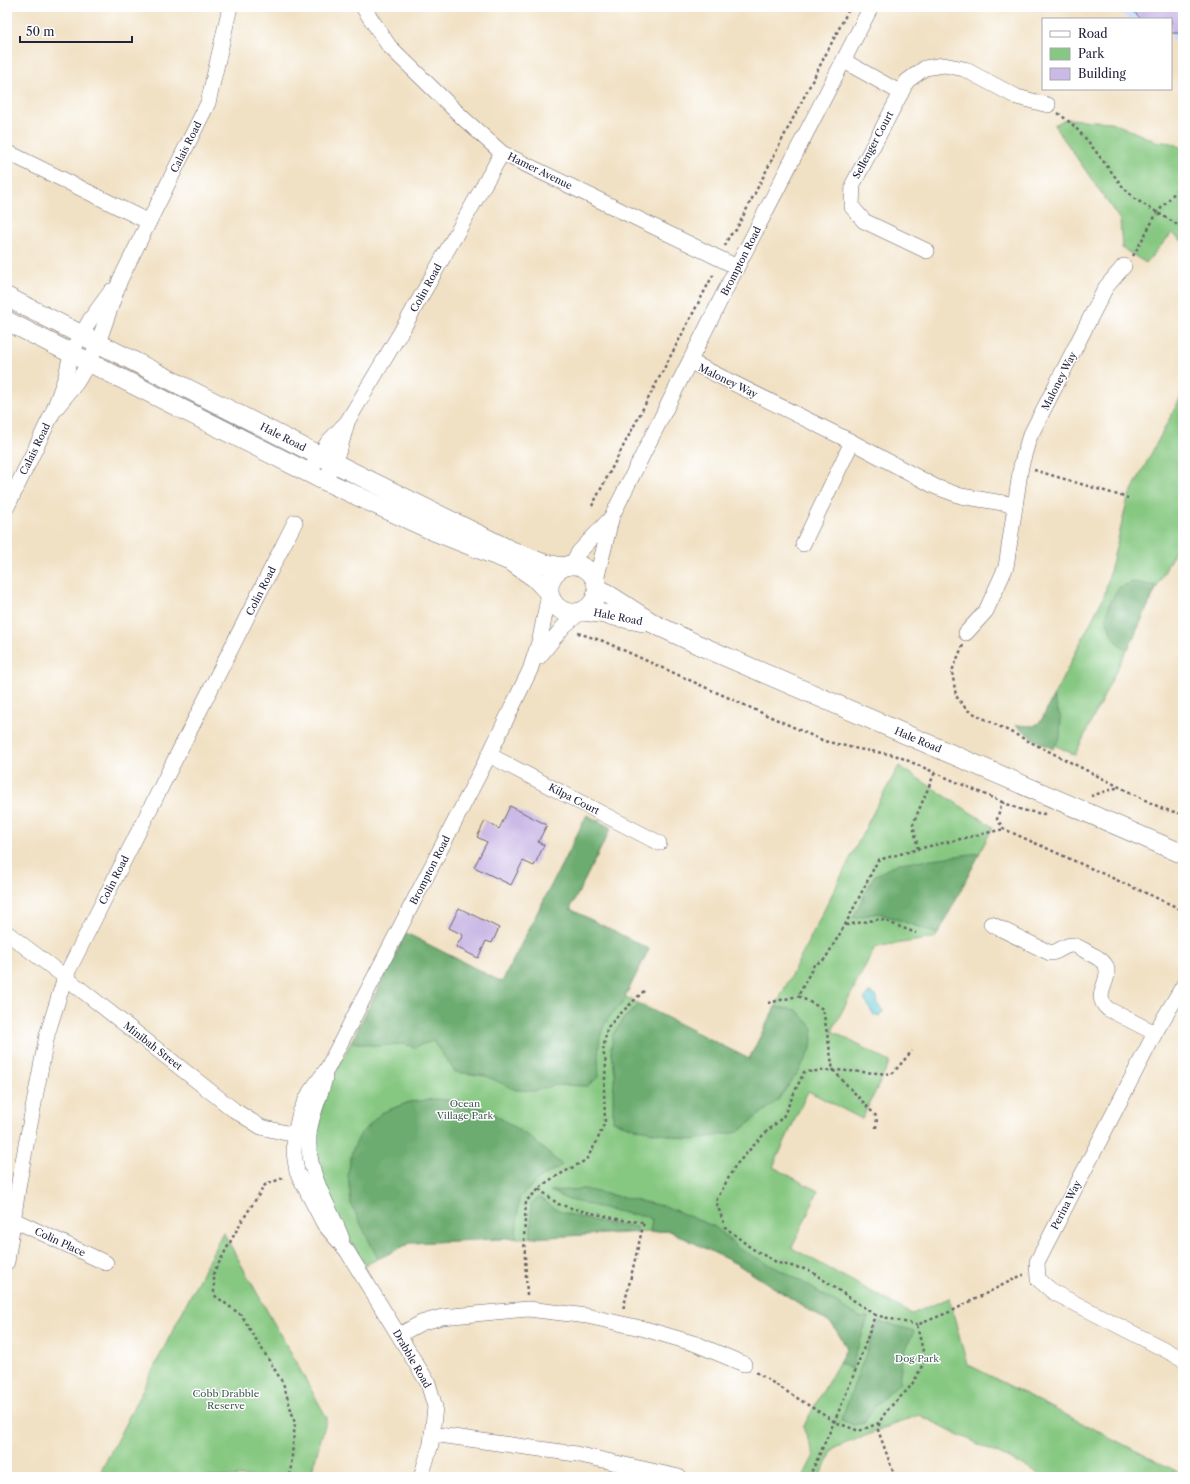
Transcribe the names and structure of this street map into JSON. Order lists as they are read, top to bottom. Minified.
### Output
{"streets":{"main road":["Hale Road"],"street":["Sellenger Court","Calais Road","Hamer Avenue","Brompton Road","Colin Road","Maloney Way","Kilpa Court","Minibah Street","Perina Way","Colin Place","Drabble Road"]},"crossings":[["Calais Road","Hale Road"],["Hamer Avenue","Brompton Road"],["Hamer Avenue","Colin Road"],["Brompton Road","Maloney Way"],["Brompton Road","Hale Road"],["Brompton Road","Kilpa Court"],["Brompton Road","Minibah Street"],["Brompton Road","Drabble Road"],["Colin Road","Hale Road"],["Colin Road","Minibah Street"],["Colin Road","Colin Place"],["Minibah Street","Drabble Road"]],"parks":["Ocean Village Park","Dog Park","Cobb Drabble Reserve"],"legend":["Road","Park","Building"],"scale_bar":"50 m"}
